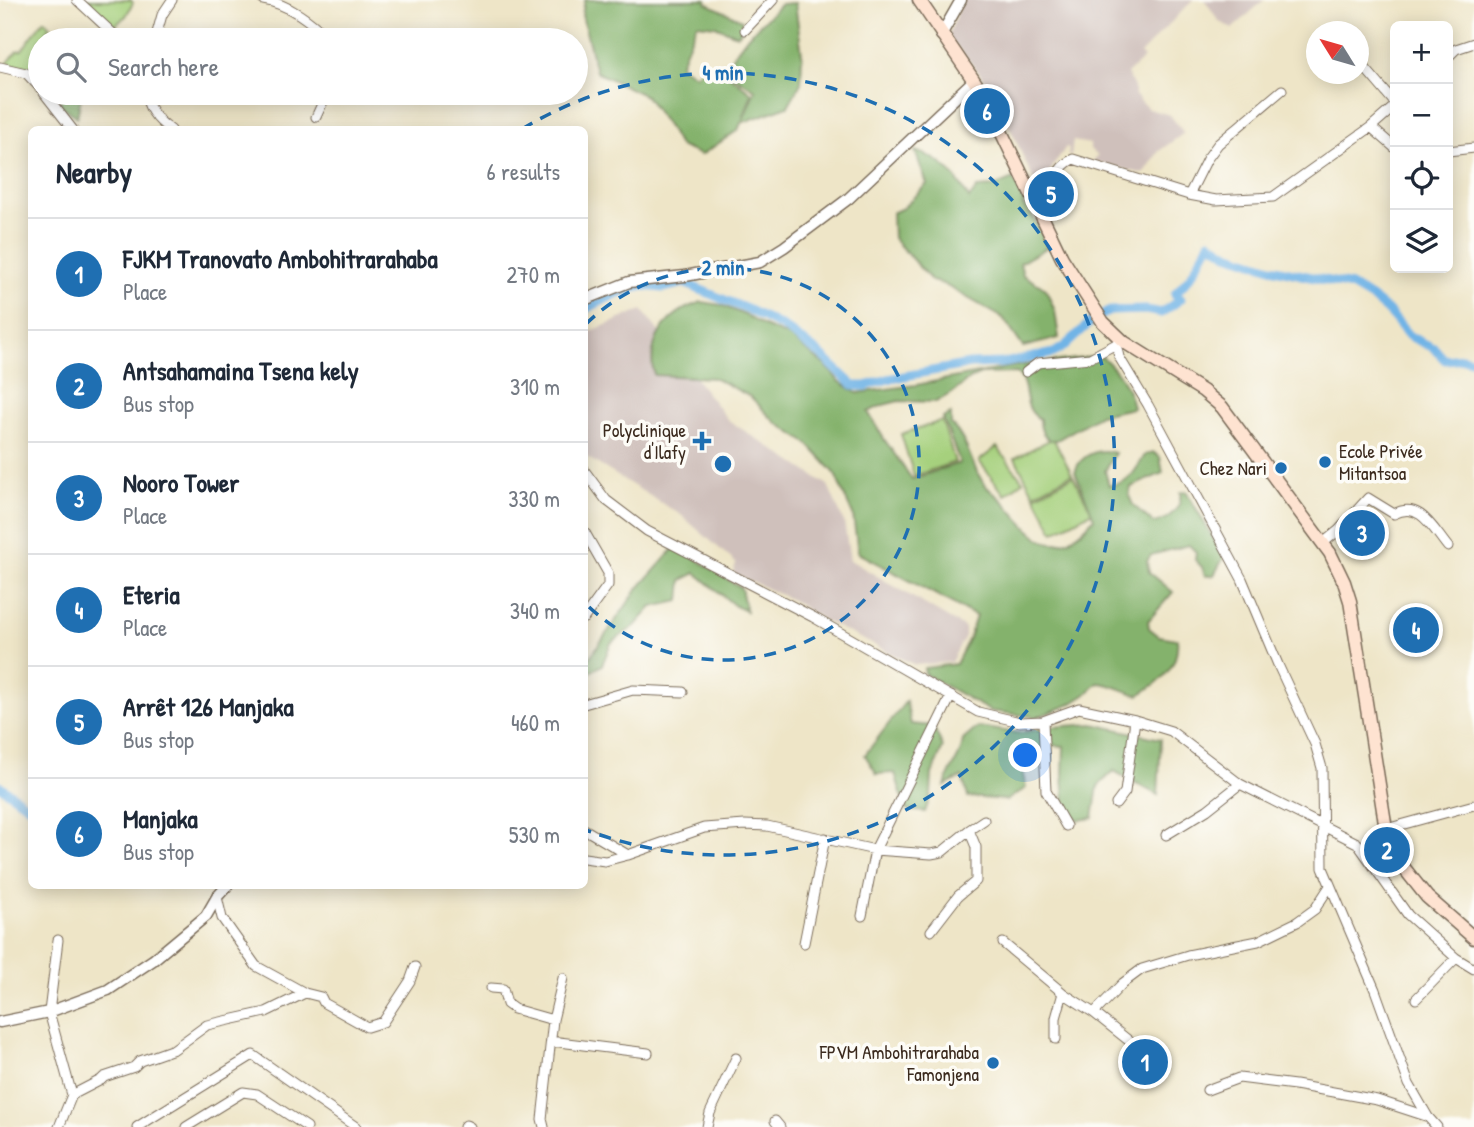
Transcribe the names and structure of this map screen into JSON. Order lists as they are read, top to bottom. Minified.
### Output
{"places":{"health":["Polyclinique d'Ilafy"],"other":["Ecole Privée Mitantsoa","Chez Nari","FPVM Ambohitrarahaba Famonjena"]},"north":"top left","page":{"map_buttons":["+","−"],"search":"Search here","pins":["6","5","3","4","2","1"],"heading":["Nearby","6 results"],"list":[{"mark":"1","name":"FJKM Tranovato Ambohitrarahaba","note":"Place","value":"270 m"},{"mark":"2","name":"Antsahamaina Tsena kely","note":"Bus stop","value":"310 m"},{"mark":"3","name":"Nooro Tower","note":"Place","value":"330 m"},{"mark":"4","name":"Eteria","note":"Place","value":"340 m"},{"mark":"5","name":"Arrêt 126 Manjaka","note":"Bus stop","value":"460 m"},{"mark":"6","name":"Manjaka","note":"Bus stop","value":"530 m"}]},"rings":["4 min","2 min"]}
